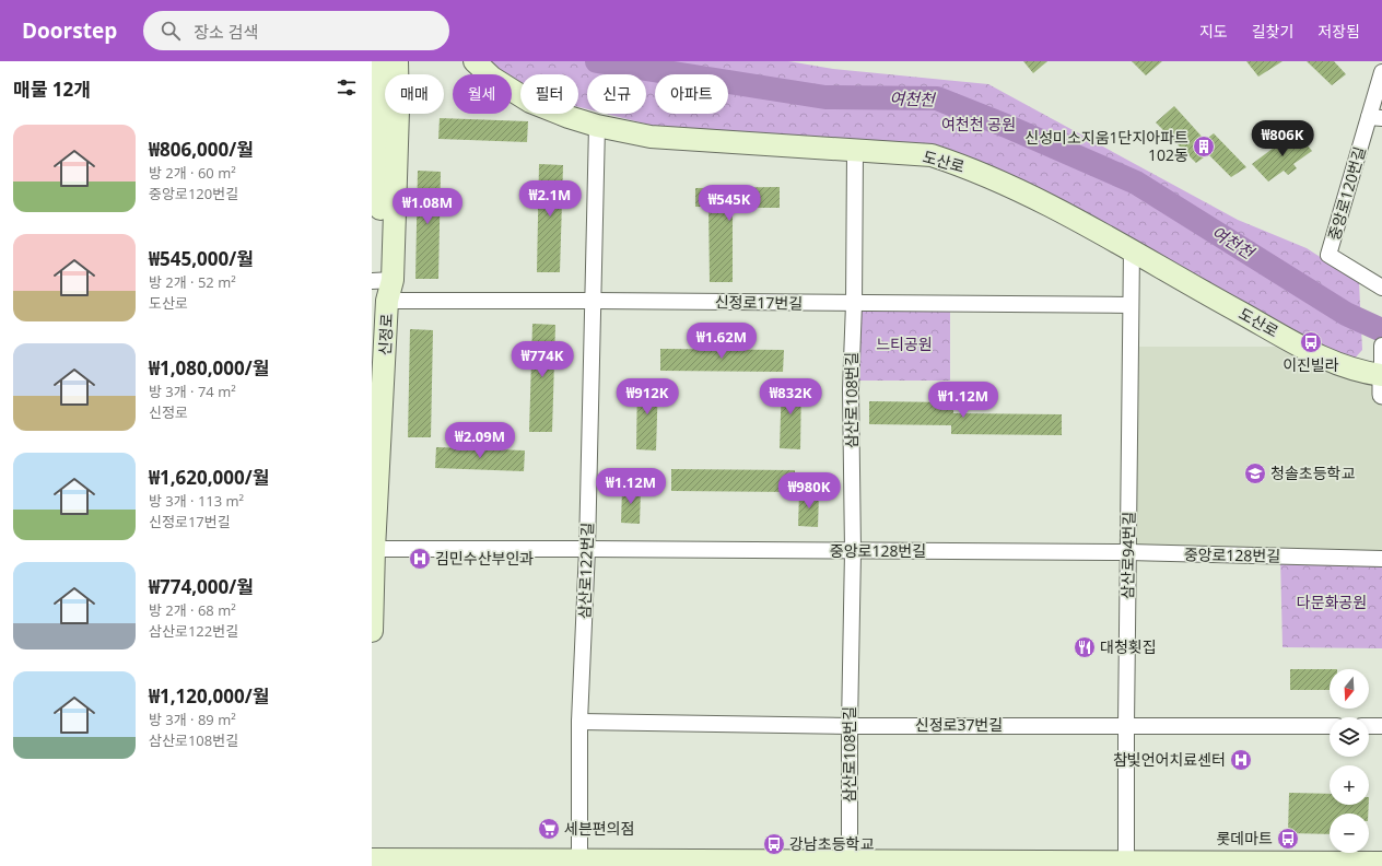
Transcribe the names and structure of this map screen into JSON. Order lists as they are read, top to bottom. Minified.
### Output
{"streets":{"main road":["도산로","신정로"],"street":["중앙로120번길","신정로17번길","삼산로108번길","중앙로128번길","삼산로94번길","삼산로122번길","신정로37번길"]},"crossings":[["도산로","삼산로108번길"],["도산로","삼산로94번길"],["도산로","삼산로122번길"],["신정로17번길","신정로"],["신정로17번길","삼산로108번길"],["신정로17번길","삼산로94번길"],["신정로17번길","삼산로122번길"],["신정로","중앙로128번길"],["삼산로108번길","중앙로128번길"],["삼산로108번길","신정로37번길"],["중앙로128번길","삼산로94번길"],["중앙로128번길","삼산로122번길"],["삼산로94번길","신정로37번길"],["삼산로122번길","신정로37번길"]],"water":["여천천"],"parks":["여천천 공원","느티공원","다문화공원"],"places":{"building":["신성미소지움1단지아파트 102동"],"bus stop":["이진빌라","롯데마트","강남초등학교"],"school or university":["청솔초등학교"],"hospital":["김민수산부인과","참빛언어치료센터"],"restaurant":["대청횟집"],"supermarket":["세븐편의점"]},"north":"bottom","page":{"header":"Doorstep","search":"장소 검색","nav":["지도","길찾기","저장됨"],"heading":"매물 12개","chip":["매매","월세","필터","신규","아파트"],"list":[{"name":"₩806,000/월","note":"방 2개 · 60 m² · 중앙로120번길"},{"name":"₩545,000/월","note":"방 2개 · 52 m² · 도산로"},{"name":"₩1,080,000/월","note":"방 3개 · 74 m² · 신정로"},{"name":"₩1,620,000/월","note":"방 3개 · 113 m² · 신정로17번길"},{"name":"₩774,000/월","note":"방 2개 · 68 m² · 삼산로122번길"},{"name":"₩1,120,000/월","note":"방 3개 · 89 m² · 삼산로108번길"}],"price":["₩806K","₩2.1M","₩545K","₩1.08M","₩1.62M","₩774K","₩912K","₩832K","₩1.12M","₩2.09M","₩1.12M","₩980K"],"map_buttons":["+","−"]}}
